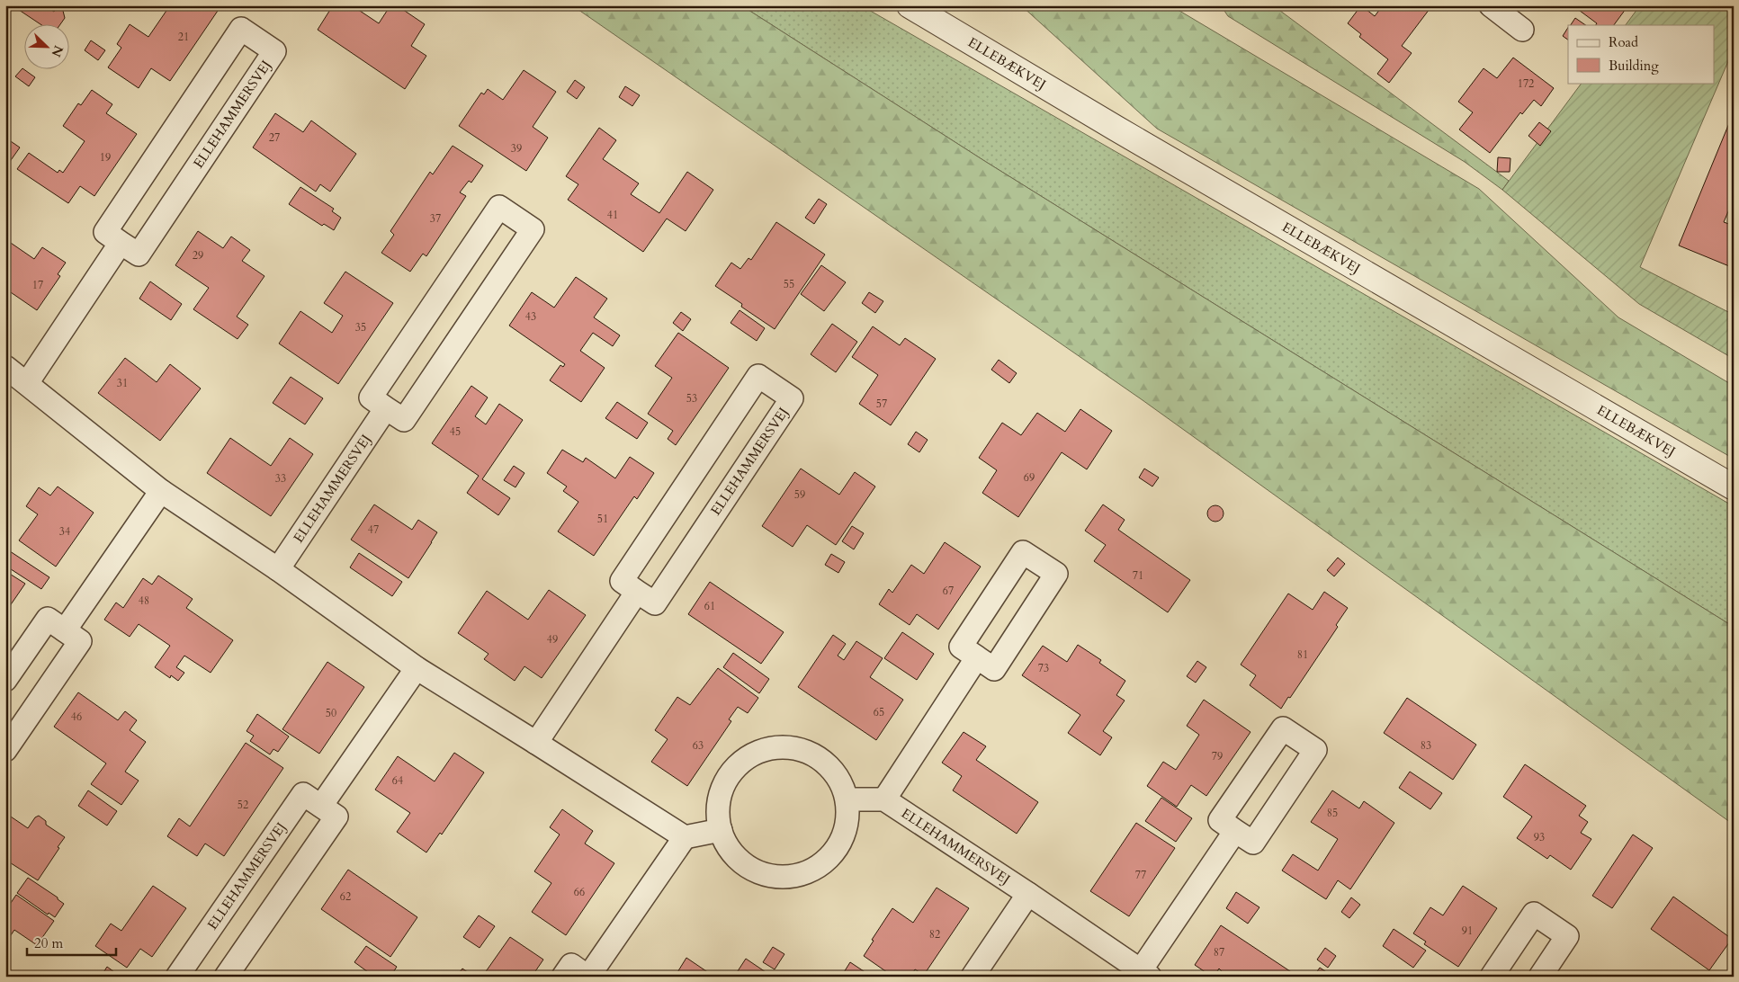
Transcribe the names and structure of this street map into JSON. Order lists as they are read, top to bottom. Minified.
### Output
{"streets":{"street":["ELLEBÆKVEJ","ELLEHAMMERSVEJ"]},"house_numbers":["21","172","27","39","19","41","37","29","55","17","43","35","31","53","57","45","69","33","59","51","47","34","71","67","48","61","49","81","73","65","50","46","63","83","79","64","52","85","93","77","66","62","91","82","87"],"legend":["Road","Building"],"scale_bar":"20 m","north":"bottom right"}
